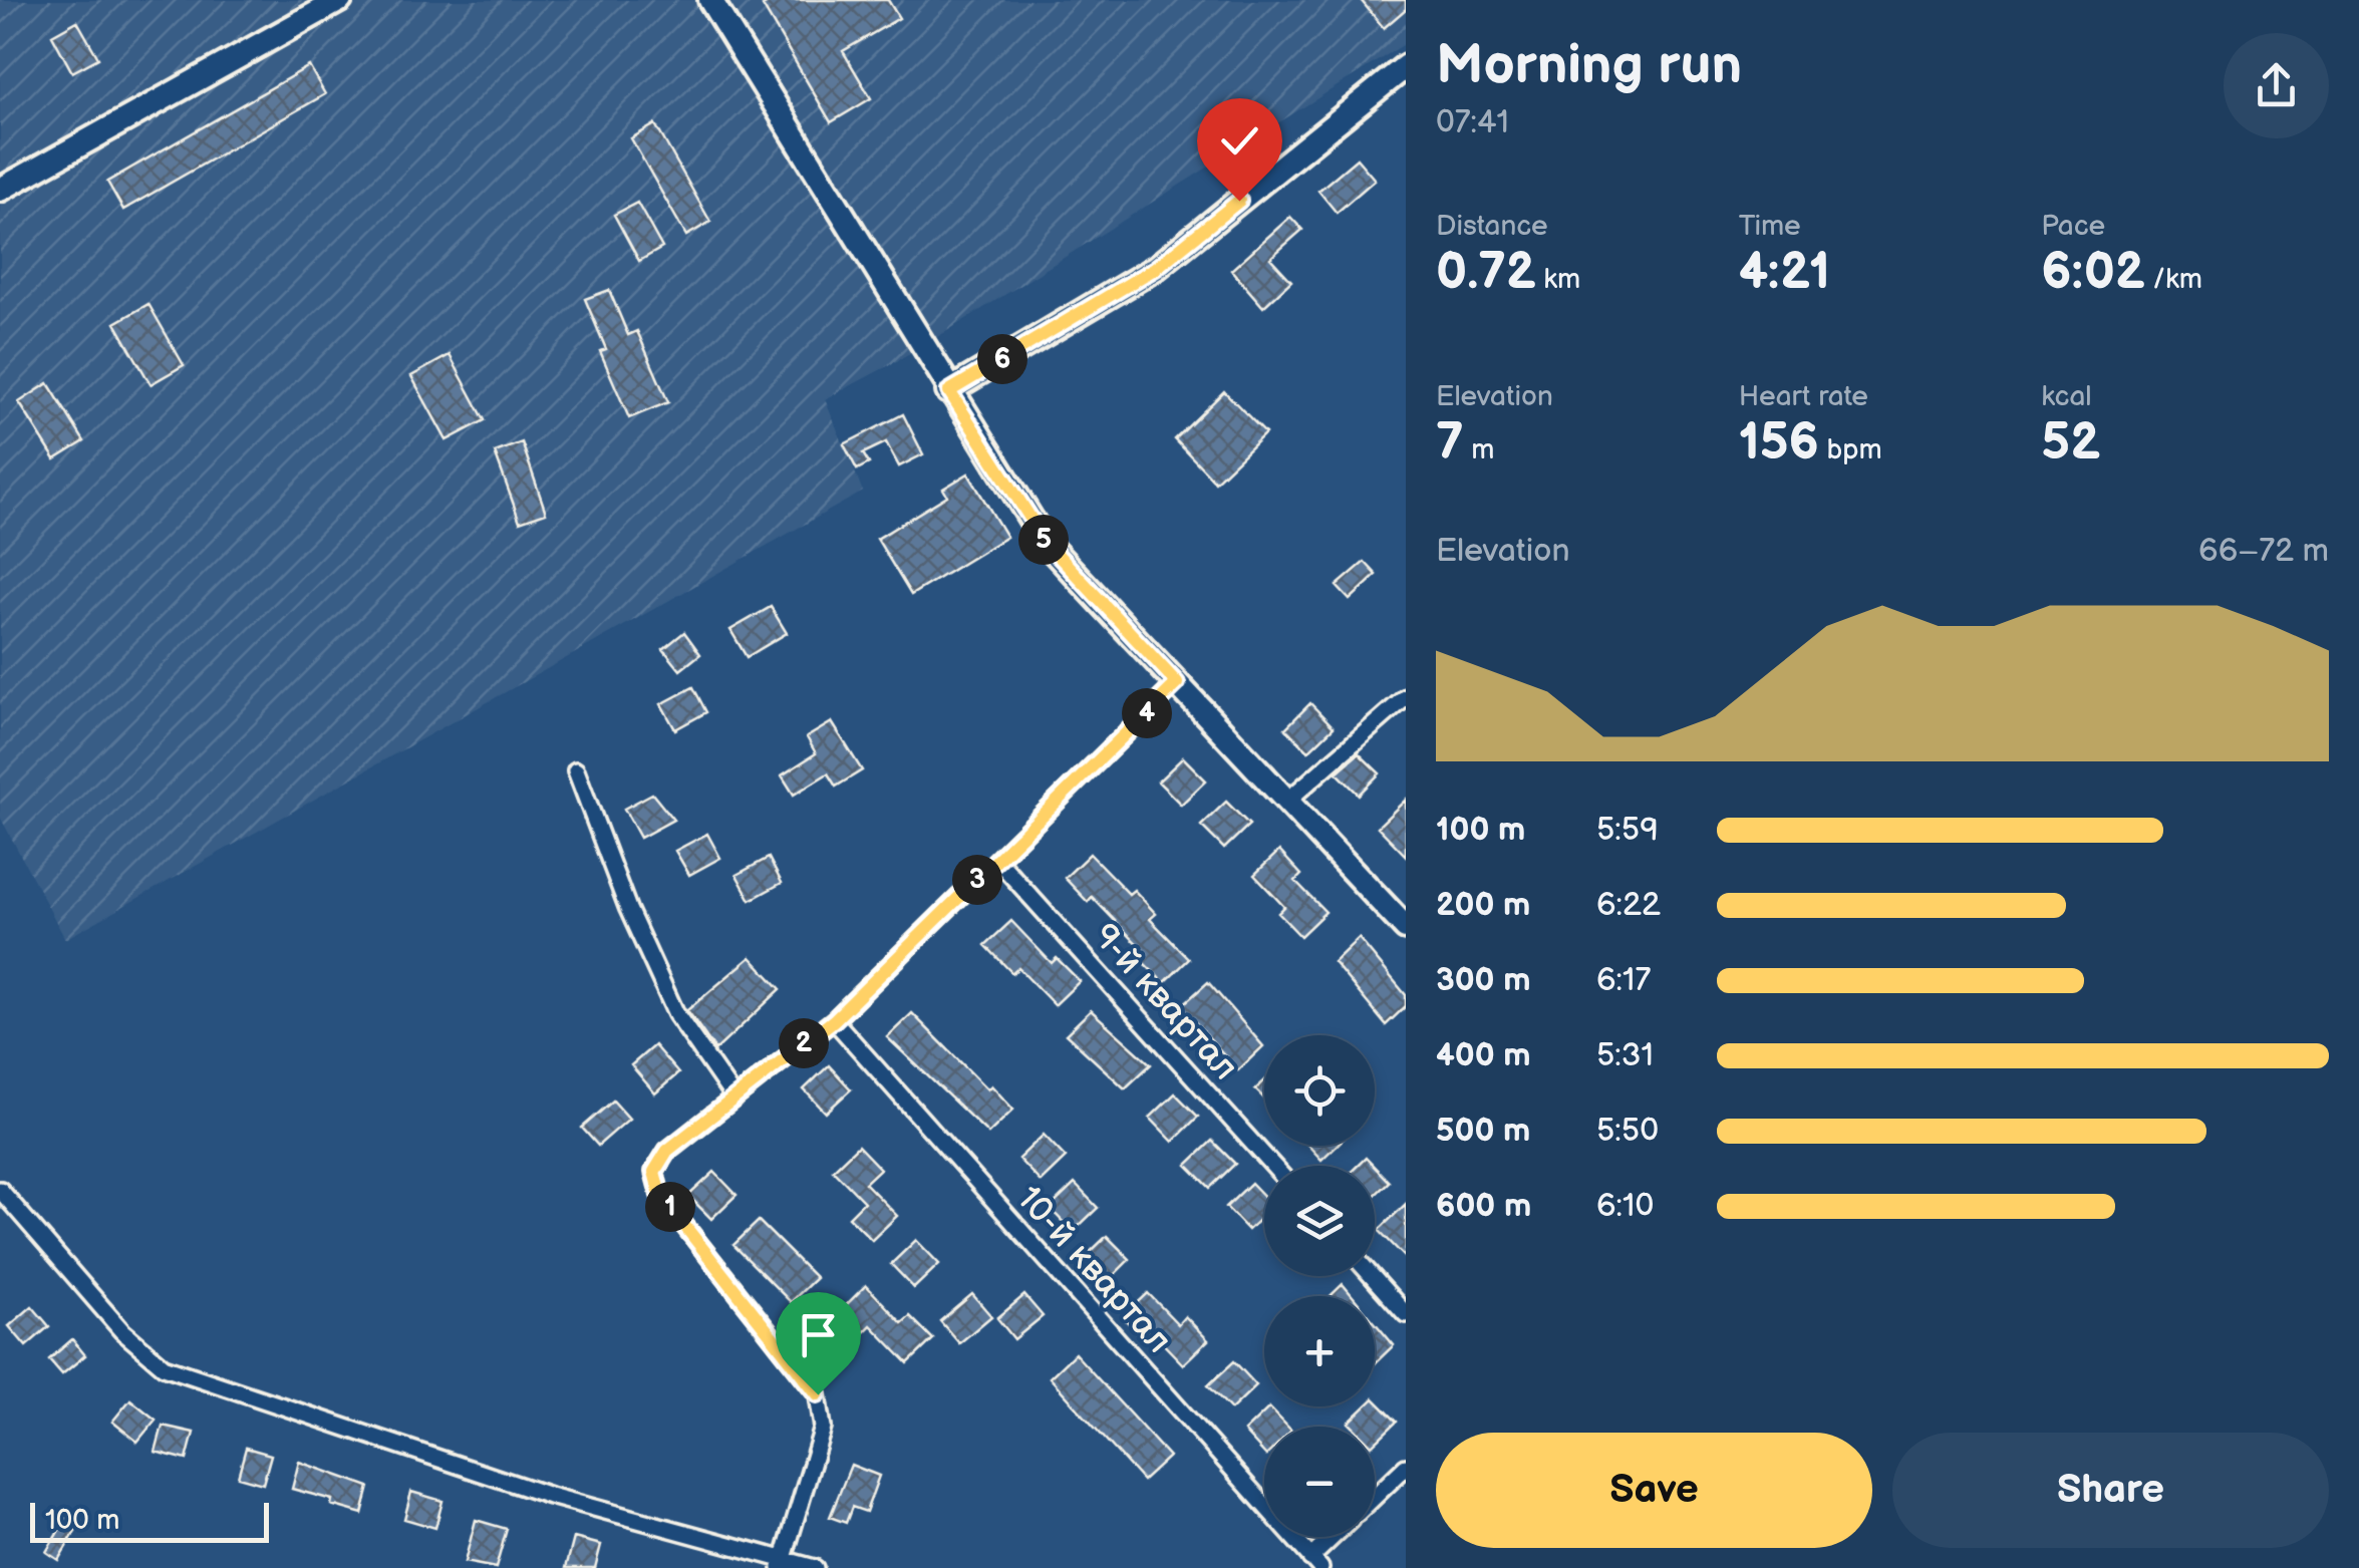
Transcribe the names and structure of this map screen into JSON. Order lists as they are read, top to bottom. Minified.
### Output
{"streets":{"street":["9-й квартал","10-й квартал"]},"scale_bar":"100 m","page":{"heading":["Morning run","07:41"],"stats":[["Distance","0.72 km"],["Time","4:21"],["Pace","6:02 /km"],["Elevation","7 m"],["Heart rate","156 bpm"],["kcal","52"]],"pins":["6","5","4","3","2","1"],"chart":["Elevation","66–72 m"],"list":[{"name":"100 m","note":"5:59"},{"name":"200 m","note":"6:22"},{"name":"300 m","note":"6:17"},{"name":"400 m","note":"5:31"},{"name":"500 m","note":"5:50"},{"name":"600 m","note":"6:10"}],"map_buttons":["+","−"],"buttons":["Save","Share"],"scale":"100 m"}}
